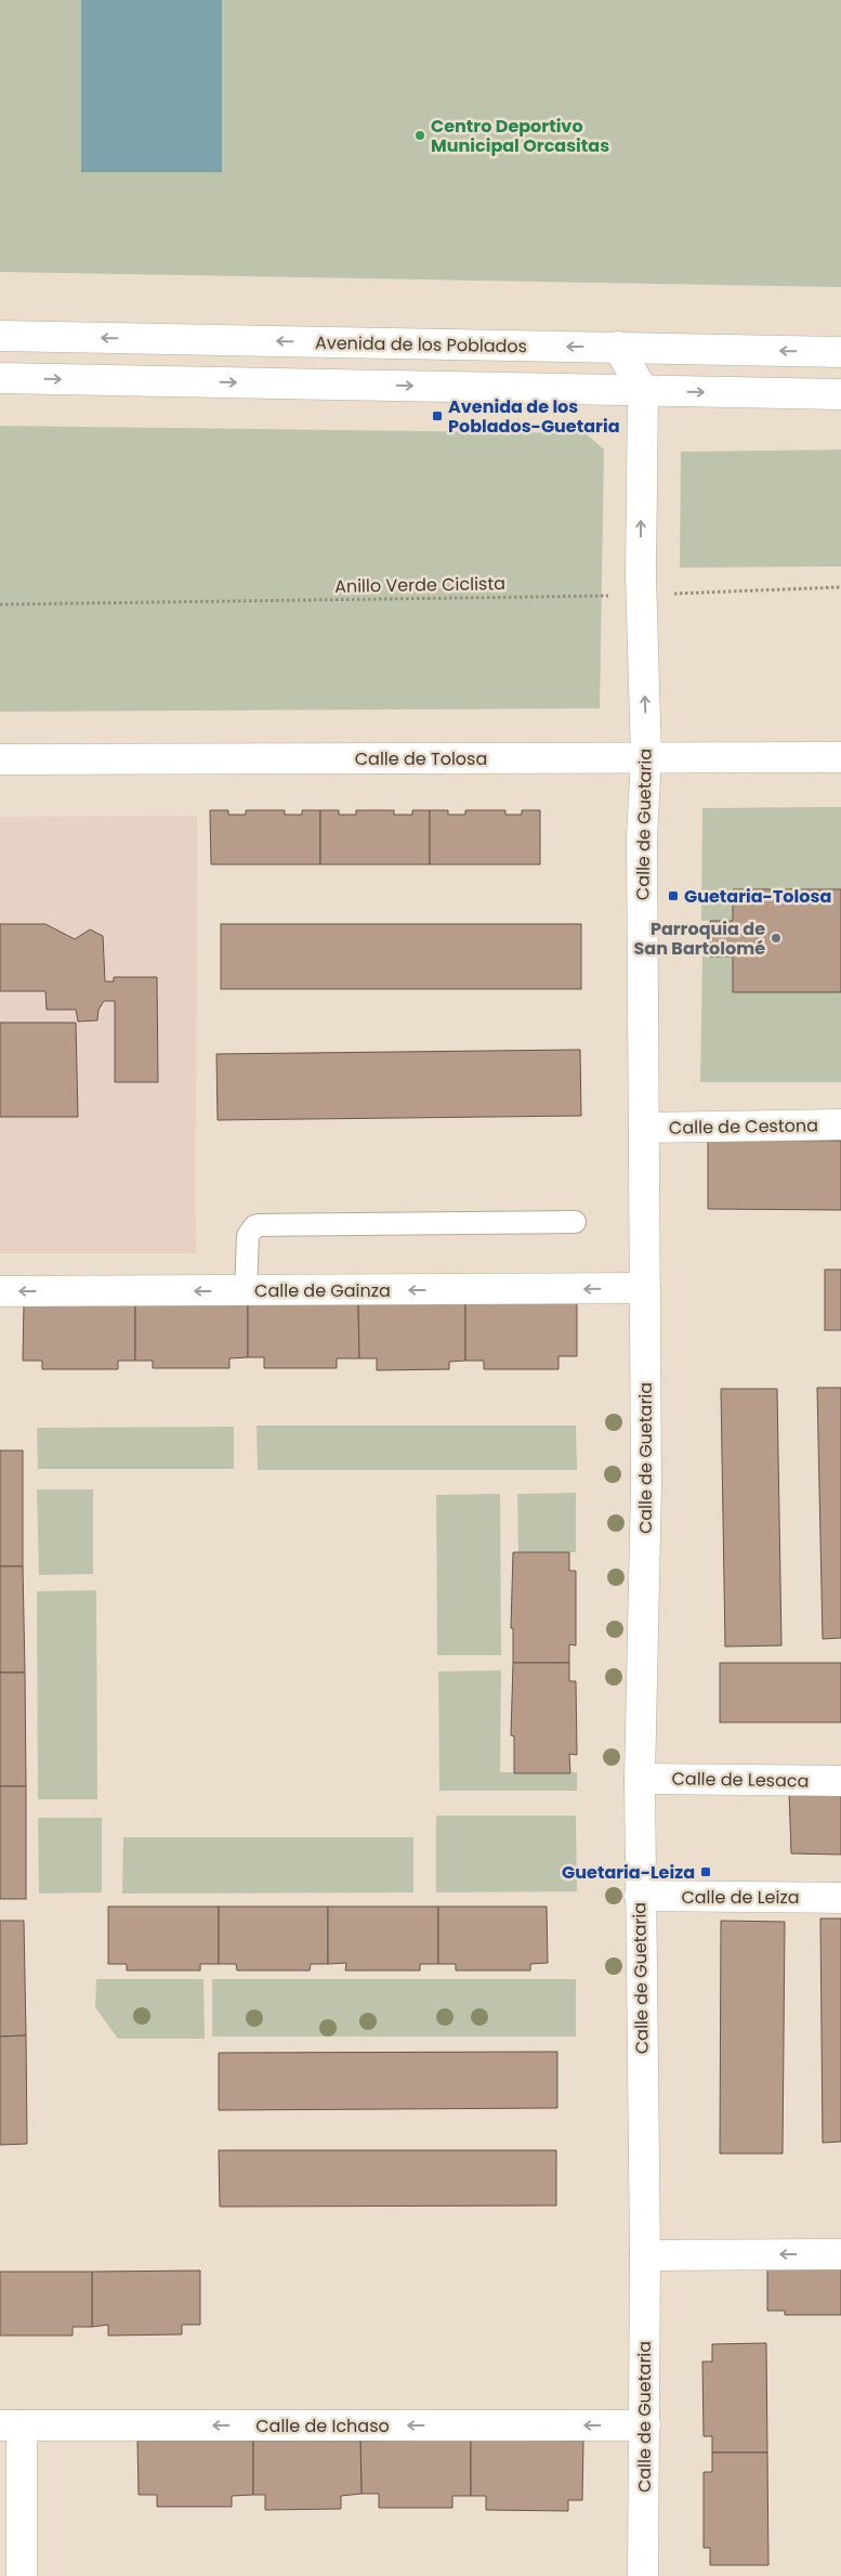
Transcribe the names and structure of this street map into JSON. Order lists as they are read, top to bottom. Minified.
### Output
{"streets":{"street":["Avenida de los Poblados","Calle de Tolosa","Calle de Guetaria","Calle de Cestona","Calle de Gainza","Calle de Lesaca","Calle de Leiza","Calle de Ichaso"],"path":["Anillo Verde Ciclista"]},"crossings":[["Avenida de los Poblados","Calle de Guetaria"],["Anillo Verde Ciclista","Calle de Guetaria"],["Calle de Tolosa","Calle de Guetaria"],["Calle de Guetaria","Calle de Cestona"],["Calle de Guetaria","Calle de Gainza"],["Calle de Guetaria","Calle de Lesaca"],["Calle de Guetaria","Calle de Leiza"],["Calle de Guetaria","Calle de Ichaso"]],"one_way":["Calle de Gainza","Calle de Ichaso"],"places":{"other":["Centro Deportivo Municipal Orcasitas","Parroquia de San Bartolomé"],"transit":["Avenida de los Poblados-Guetaria","Guetaria-Tolosa","Guetaria-Leiza"]}}
